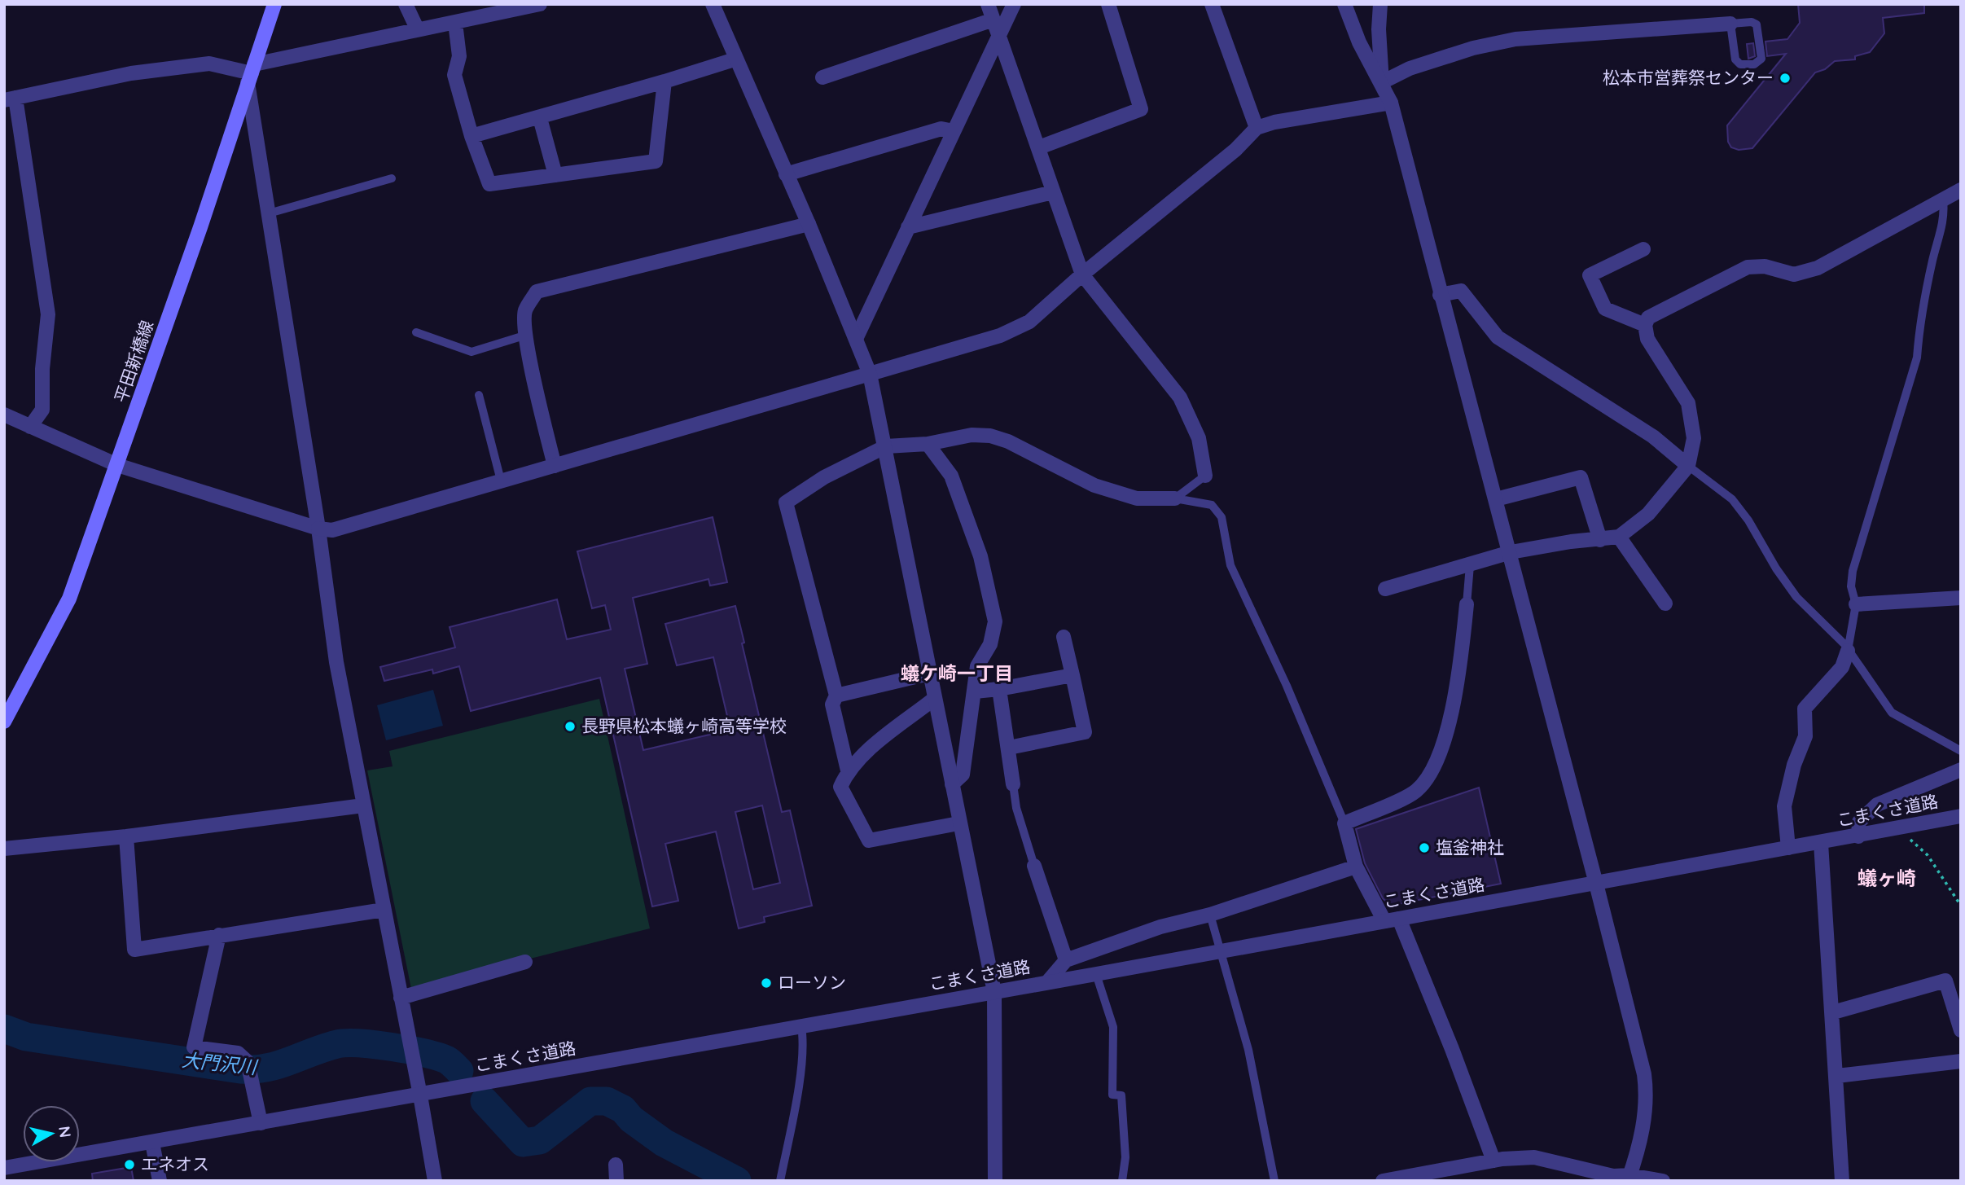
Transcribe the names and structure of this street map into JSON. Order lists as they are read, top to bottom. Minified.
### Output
{"streets":{"main road":["平田新橋線"],"street":["こまくさ道路"]},"districts":["蟻ケ崎一丁目","蟻ヶ崎"],"water":["大門沢川"],"places":["松本市営葬祭センター","長野県松本蟻ヶ崎高等学校","塩釜神社","ローソン","エネオス"],"north":"right"}
